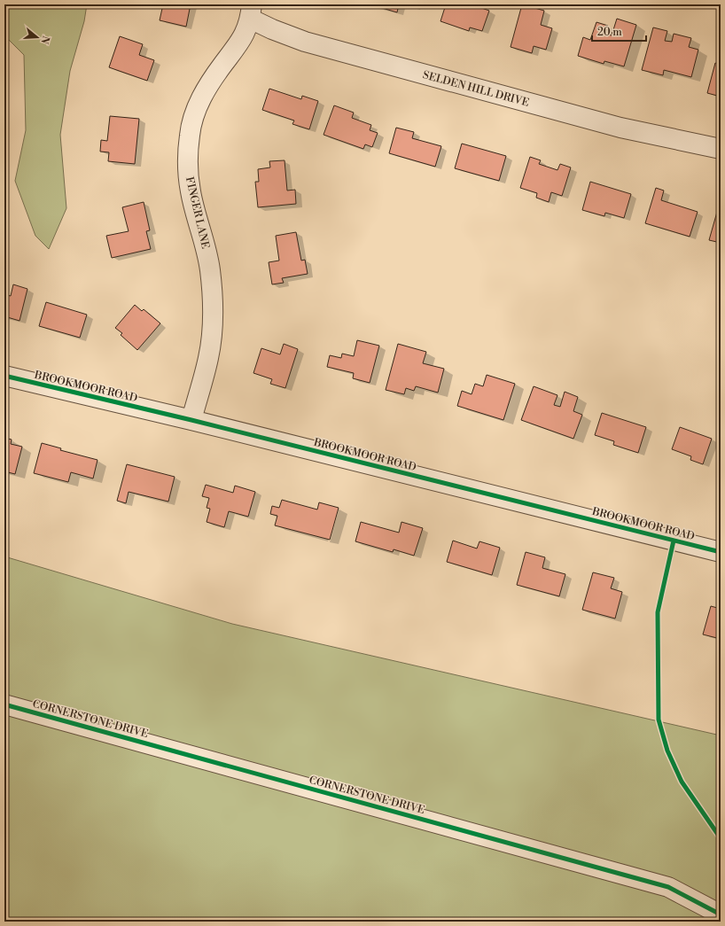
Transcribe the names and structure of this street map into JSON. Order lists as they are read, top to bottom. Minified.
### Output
{"streets":{"street":["SELDEN HILL DRIVE","FINGER LANE","BROOKMOOR ROAD","CORNERSTONE DRIVE"]},"crossings":[["SELDEN HILL DRIVE","FINGER LANE"],["FINGER LANE","BROOKMOOR ROAD"]],"scale_bar":"20 m","north":"right"}
